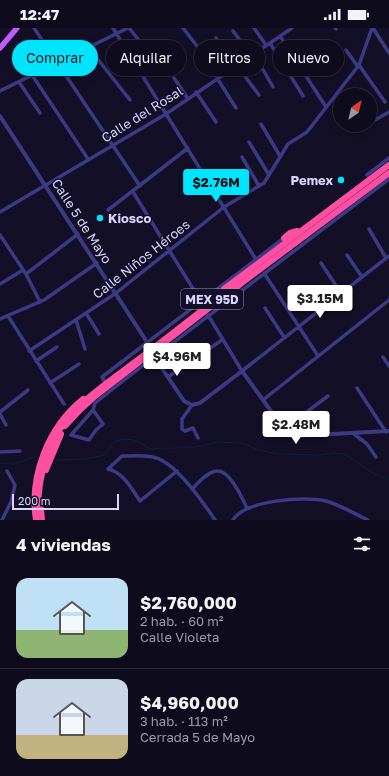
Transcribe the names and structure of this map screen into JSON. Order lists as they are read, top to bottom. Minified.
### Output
{"streets":{"highway":["MEX 95D"],"street":["Calle del Rosal","Calle 5 de Mayo","Calle Niños Héroes"]},"crossings":[["Calle del Rosal","Calle 5 de Mayo"],["Calle 5 de Mayo","Calle Niños Héroes"]],"places":["Pemex","Kiosco"],"scale_bar":"200 m","north":"top right","page":{"status":"12:47","chip":["Comprar","Alquilar","Filtros","Nuevo"],"price":["$2.76M","$3.15M","$4.96M","$2.48M"],"scale":"200 m","heading":"4 viviendas","list":[{"name":"$2,760,000","note":"2 hab. · 60 m² · Calle Violeta"},{"name":"$4,960,000","note":"3 hab. · 113 m² · Cerrada 5 de Mayo"}]}}
